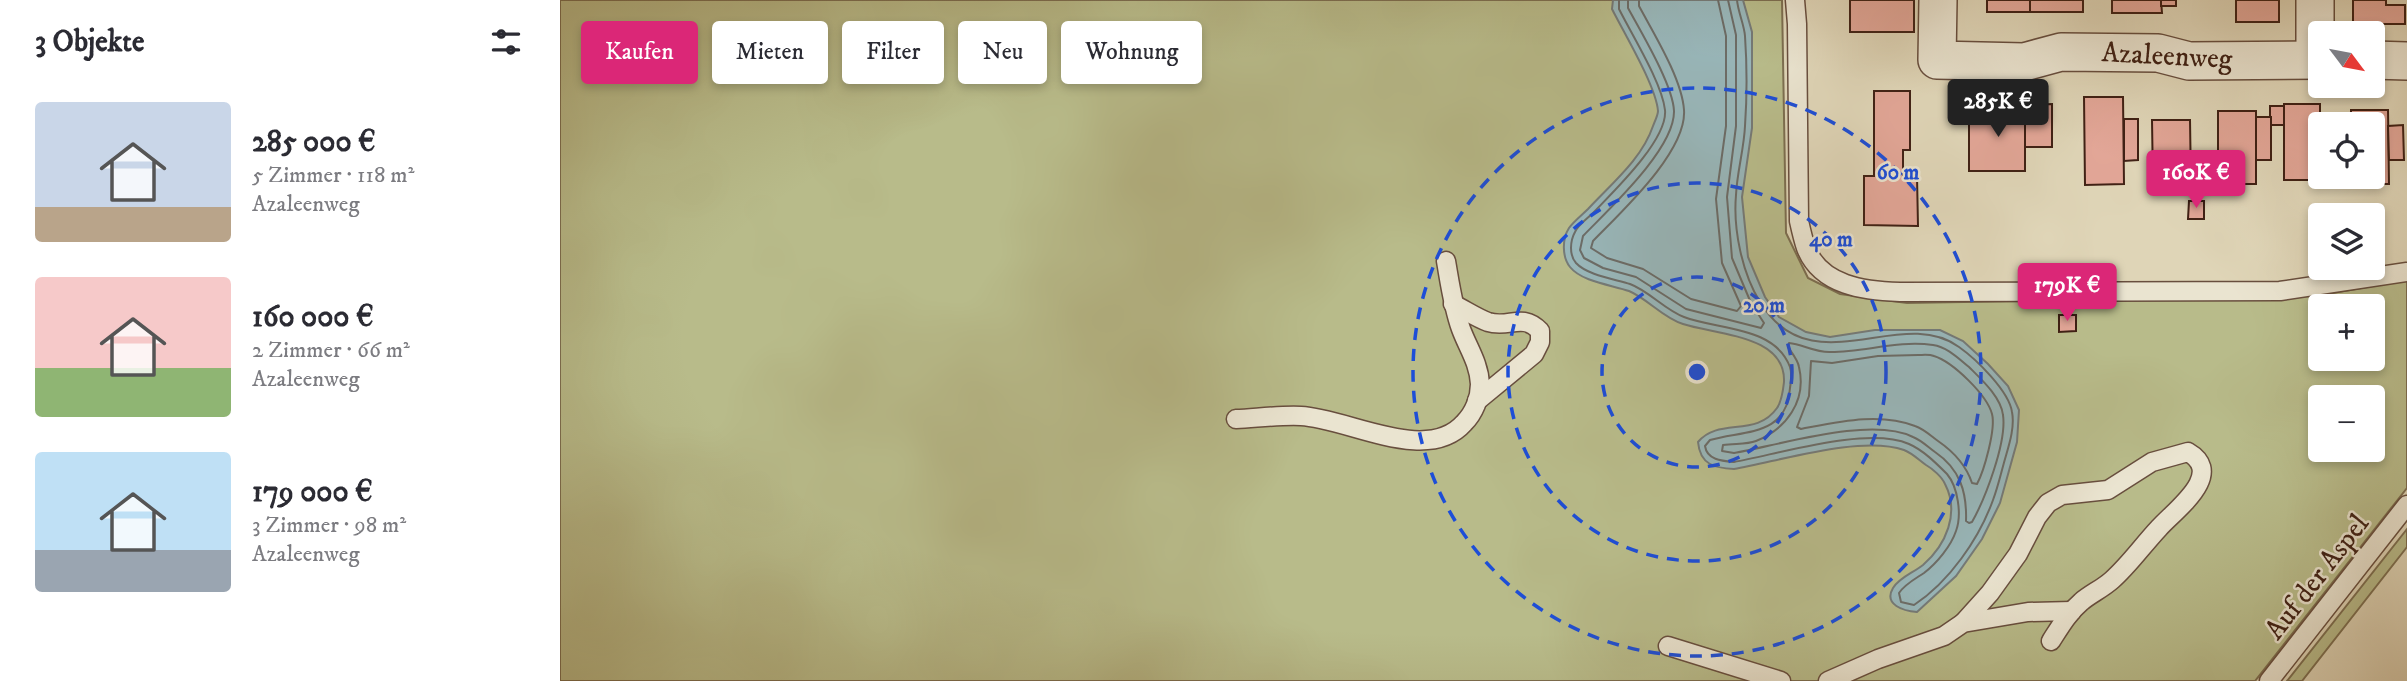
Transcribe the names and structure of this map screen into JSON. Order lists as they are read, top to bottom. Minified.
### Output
{"streets":{"street":["Azaleenweg"],"lane":["Auf der Aspel"]},"north":"bottom right","page":{"heading":"3 Objekte","map_buttons":["+","−"],"chip":["Kaufen","Mieten","Filter","Neu","Wohnung"],"price":["285K €","160K €","179K €"],"list":[{"name":"285 000 €","note":"5 Zimmer · 118 m² · Azaleenweg"},{"name":"160 000 €","note":"2 Zimmer · 66 m² · Azaleenweg"},{"name":"179 000 €","note":"3 Zimmer · 98 m² · Azaleenweg"}]},"rings":["60 m","40 m","20 m"]}
